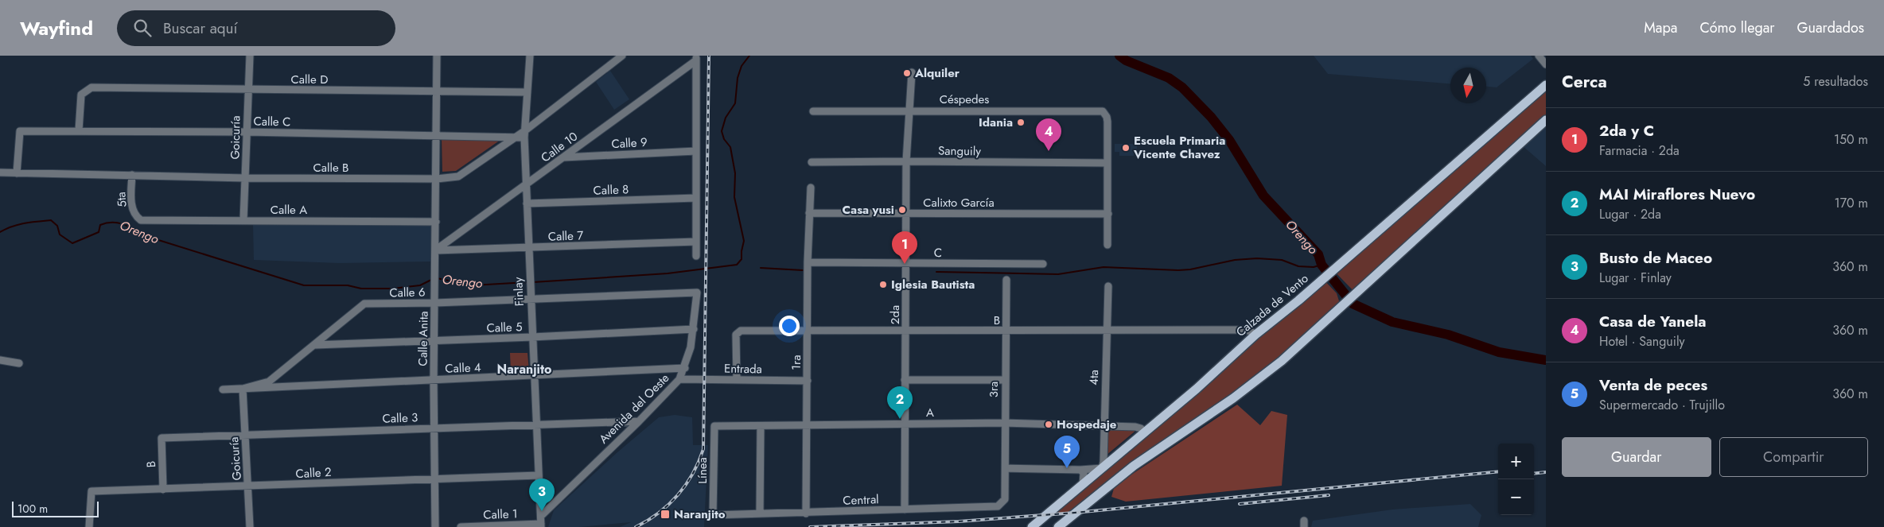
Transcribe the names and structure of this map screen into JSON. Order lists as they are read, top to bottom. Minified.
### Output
{"streets":{"main road":["Calzada de Vento"],"street":["Calle D","Céspedes","Calle C","Goicuría","Calle 9","Calle 10","Sanguily","Calle B","Calle 8","5ta","Calixto García","Calle A","Calle 7","C","Finlay","Calle 6","2da","B","Calle 5","Calle Anita","1ra","Calle 4","Entrada","4ta","3ra","Avenida del Oeste","A","Calle 3","Línea","Calle 2","Central","Calle 1"]},"crossings":[["Calle D","Calle C"],["Calle D","Goicuría"],["Calle D","Finlay"],["Calle D","Calle Anita"],["Céspedes","Sanguily"],["Céspedes","2da"],["Calle C","Goicuría"],["Calle C","Calle B"],["Calle C","Finlay"],["Calle C","Calle Anita"],["Goicuría","Calle B"],["Goicuría","Calle A"],["Goicuría","Calle 6"],["Goicuría","Calle 4"],["Goicuría","Calle 3"],["Goicuría","Calle 2"],["Calle 9","Calle 10"],["Calle 10","Calle 7"],["Calle 10","Finlay"],["Calle 10","Calle Anita"],["Sanguily","2da"],["Calle B","5ta"],["Calle B","Finlay"],["Calle B","Calle Anita"],["Calle 8","Finlay"],["5ta","Calle A"],["Calixto García","2da"],["Calixto García","1ra"],["Calle A","Calle Anita"],["Calle 7","Finlay"],["Calle 7","Calle Anita"],["C","2da"],["C","1ra"],["Finlay","Calle 6"],["Finlay","Calle 5"],["Finlay","Calle 4"],["Finlay","Avenida del Oeste"],["Finlay","Calle 3"],["Finlay","Calle 2"],["Finlay","Calle 1"],["Calle 6","Calle 5"],["Calle 6","Calle Anita"],["Calle 6","Calle 4"],["Calle 6","Avenida del Oeste"],["Calzada de Vento","B"],["Calzada de Vento","4ta"],["Calzada de Vento","A"],["2da","B"],["2da","A"],["2da","Central"],["B","1ra"],["B","Entrada"],["B","4ta"],["B","3ra"],["B","Calle 3"],["B","Calle 2"],["Calle 5","Calle Anita"],["Calle 5","Avenida del Oeste"],["Calle Anita","Calle 4"],["Calle Anita","Calle 3"],["Calle Anita","Calle 2"],["1ra","Entrada"],["1ra","A"],["1ra","Central"],["Calle 4","Avenida del Oeste"],["Entrada","Avenida del Oeste"],["4ta","A"],["3ra","A"],["3ra","Central"],["Avenida del Oeste","Calle 3"],["A","Línea"],["Línea","Central"]],"districts":["Naranjito"],"water":["Orengo"],"places":{"other":["Alquiler","Idania","Escuela Primaria Vicente Chavez","Casa yusi","Iglesia Bautista","Hospedaje"],"transit":["Naranjito"]},"scale_bar":"100 m","north":"bottom","page":{"header":"Wayfind","search":"Buscar aquí","nav":["Mapa","Cómo llegar","Guardados"],"heading":["Cerca","5 resultados"],"list":[{"mark":"1","name":"2da y C","note":"Farmacia · 2da","value":"150 m"},{"mark":"2","name":"MAI Miraflores Nuevo","note":"Lugar · 2da","value":"170 m"},{"mark":"3","name":"Busto de Maceo","note":"Lugar · Finlay","value":"360 m"},{"mark":"4","name":"Casa de Yanela","note":"Hotel · Sanguily","value":"360 m"},{"mark":"5","name":"Venta de peces","note":"Supermercado · Trujillo","value":"360 m"}],"pins":["4","1","2","5","3"],"buttons":["Guardar","Compartir"],"map_buttons":["+","−"],"scale":"100 m"}}
